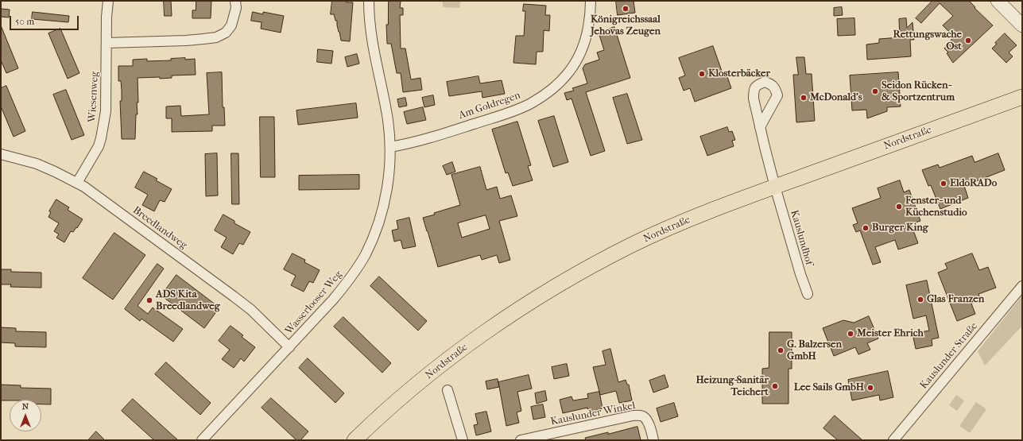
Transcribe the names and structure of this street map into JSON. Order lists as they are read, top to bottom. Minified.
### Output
{"streets":{"main road":["Nordstraße"],"street":["Wiesenweg","Am Goldregen","Breedlandweg","Kauslundhof","Wasserlooser Weg","Kauslunder Straße","Kauslunder Winkel"]},"crossings":[["Wiesenweg","Breedlandweg"],["Am Goldregen","Wasserlooser Weg"],["Nordstraße","Kauslundhof"],["Breedlandweg","Wasserlooser Weg"]],"places":["Königreichssaal Jehovas Zeugen","Rettungswache Ost","Klosterbäcker","Seidon Rücken- & Sportzentrum","McDonald's","EldoRADo","Fenster- und Küchenstudio","Burger King","Glas Franzen","ADS Kita Breedlandweg","Meister Ehrich","G. Balzersen GmbH","Heizung-Sanitär Teichert","Lee Sails GmbH"],"scale_bar":"50 m","north":"top"}
